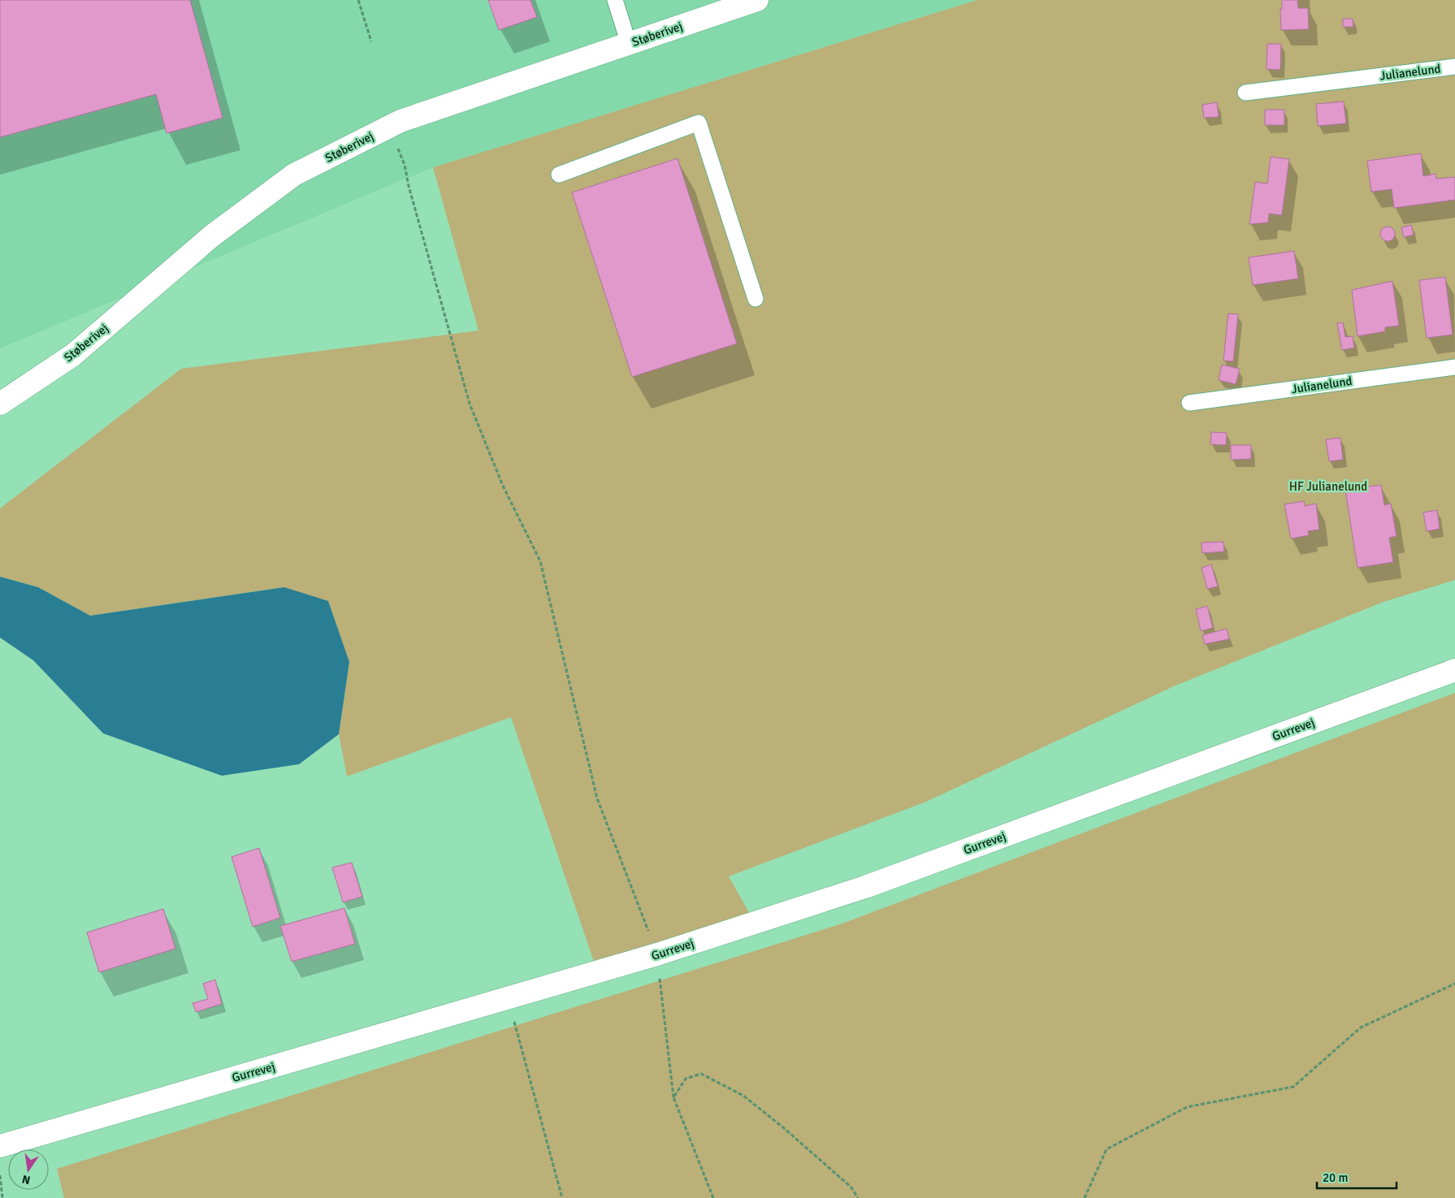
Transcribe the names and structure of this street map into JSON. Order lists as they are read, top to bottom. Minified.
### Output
{"streets":{"street":["Støberivej","Gurrevej"],"lane":["Julianelund"]},"parks":["HF Julianelund"],"scale_bar":"20 m","north":"bottom"}
